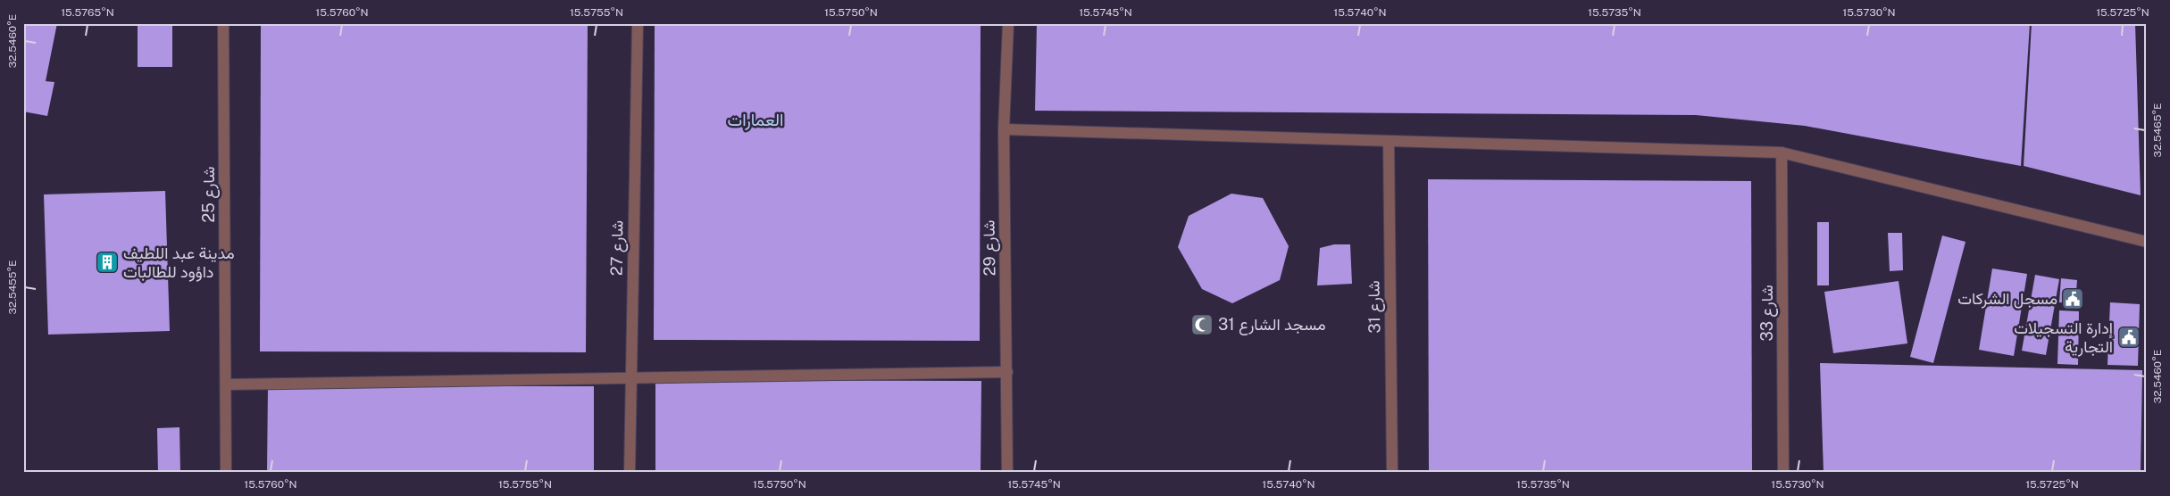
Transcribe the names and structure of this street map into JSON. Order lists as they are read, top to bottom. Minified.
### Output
{"streets":{"street":["شارع 25","شارع 27","شارع 29","شارع 31","شارع 33"]},"districts":["العمارات"],"places":{"building":["مدينة عبد اللطيف داؤود للطالبات"],"public building":["مسجل الشركات","إدارة التسجيلات التجارية"],"mosque":["مسجد الشارع 31"]},"coordinates":["15.5765°N","15.5760°N","15.5755°N","15.5750°N","15.5745°N","15.5740°N","15.5735°N","15.5730°N","15.5725°N","32.5460°E","32.5465°E","32.5455°E"]}
